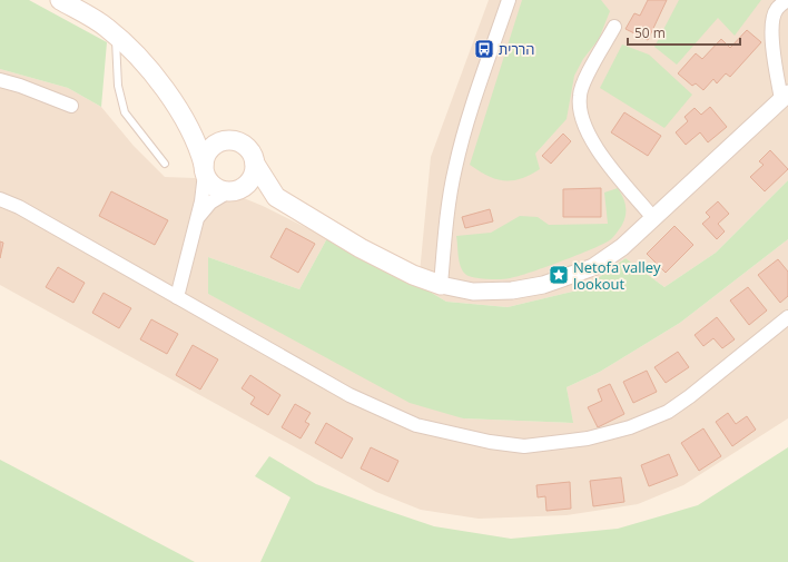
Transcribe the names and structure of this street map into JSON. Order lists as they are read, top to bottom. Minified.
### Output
{"places":{"bus stop":["הררית"],"place":["Netofa valley lookout"]},"scale_bar":"50 m"}
